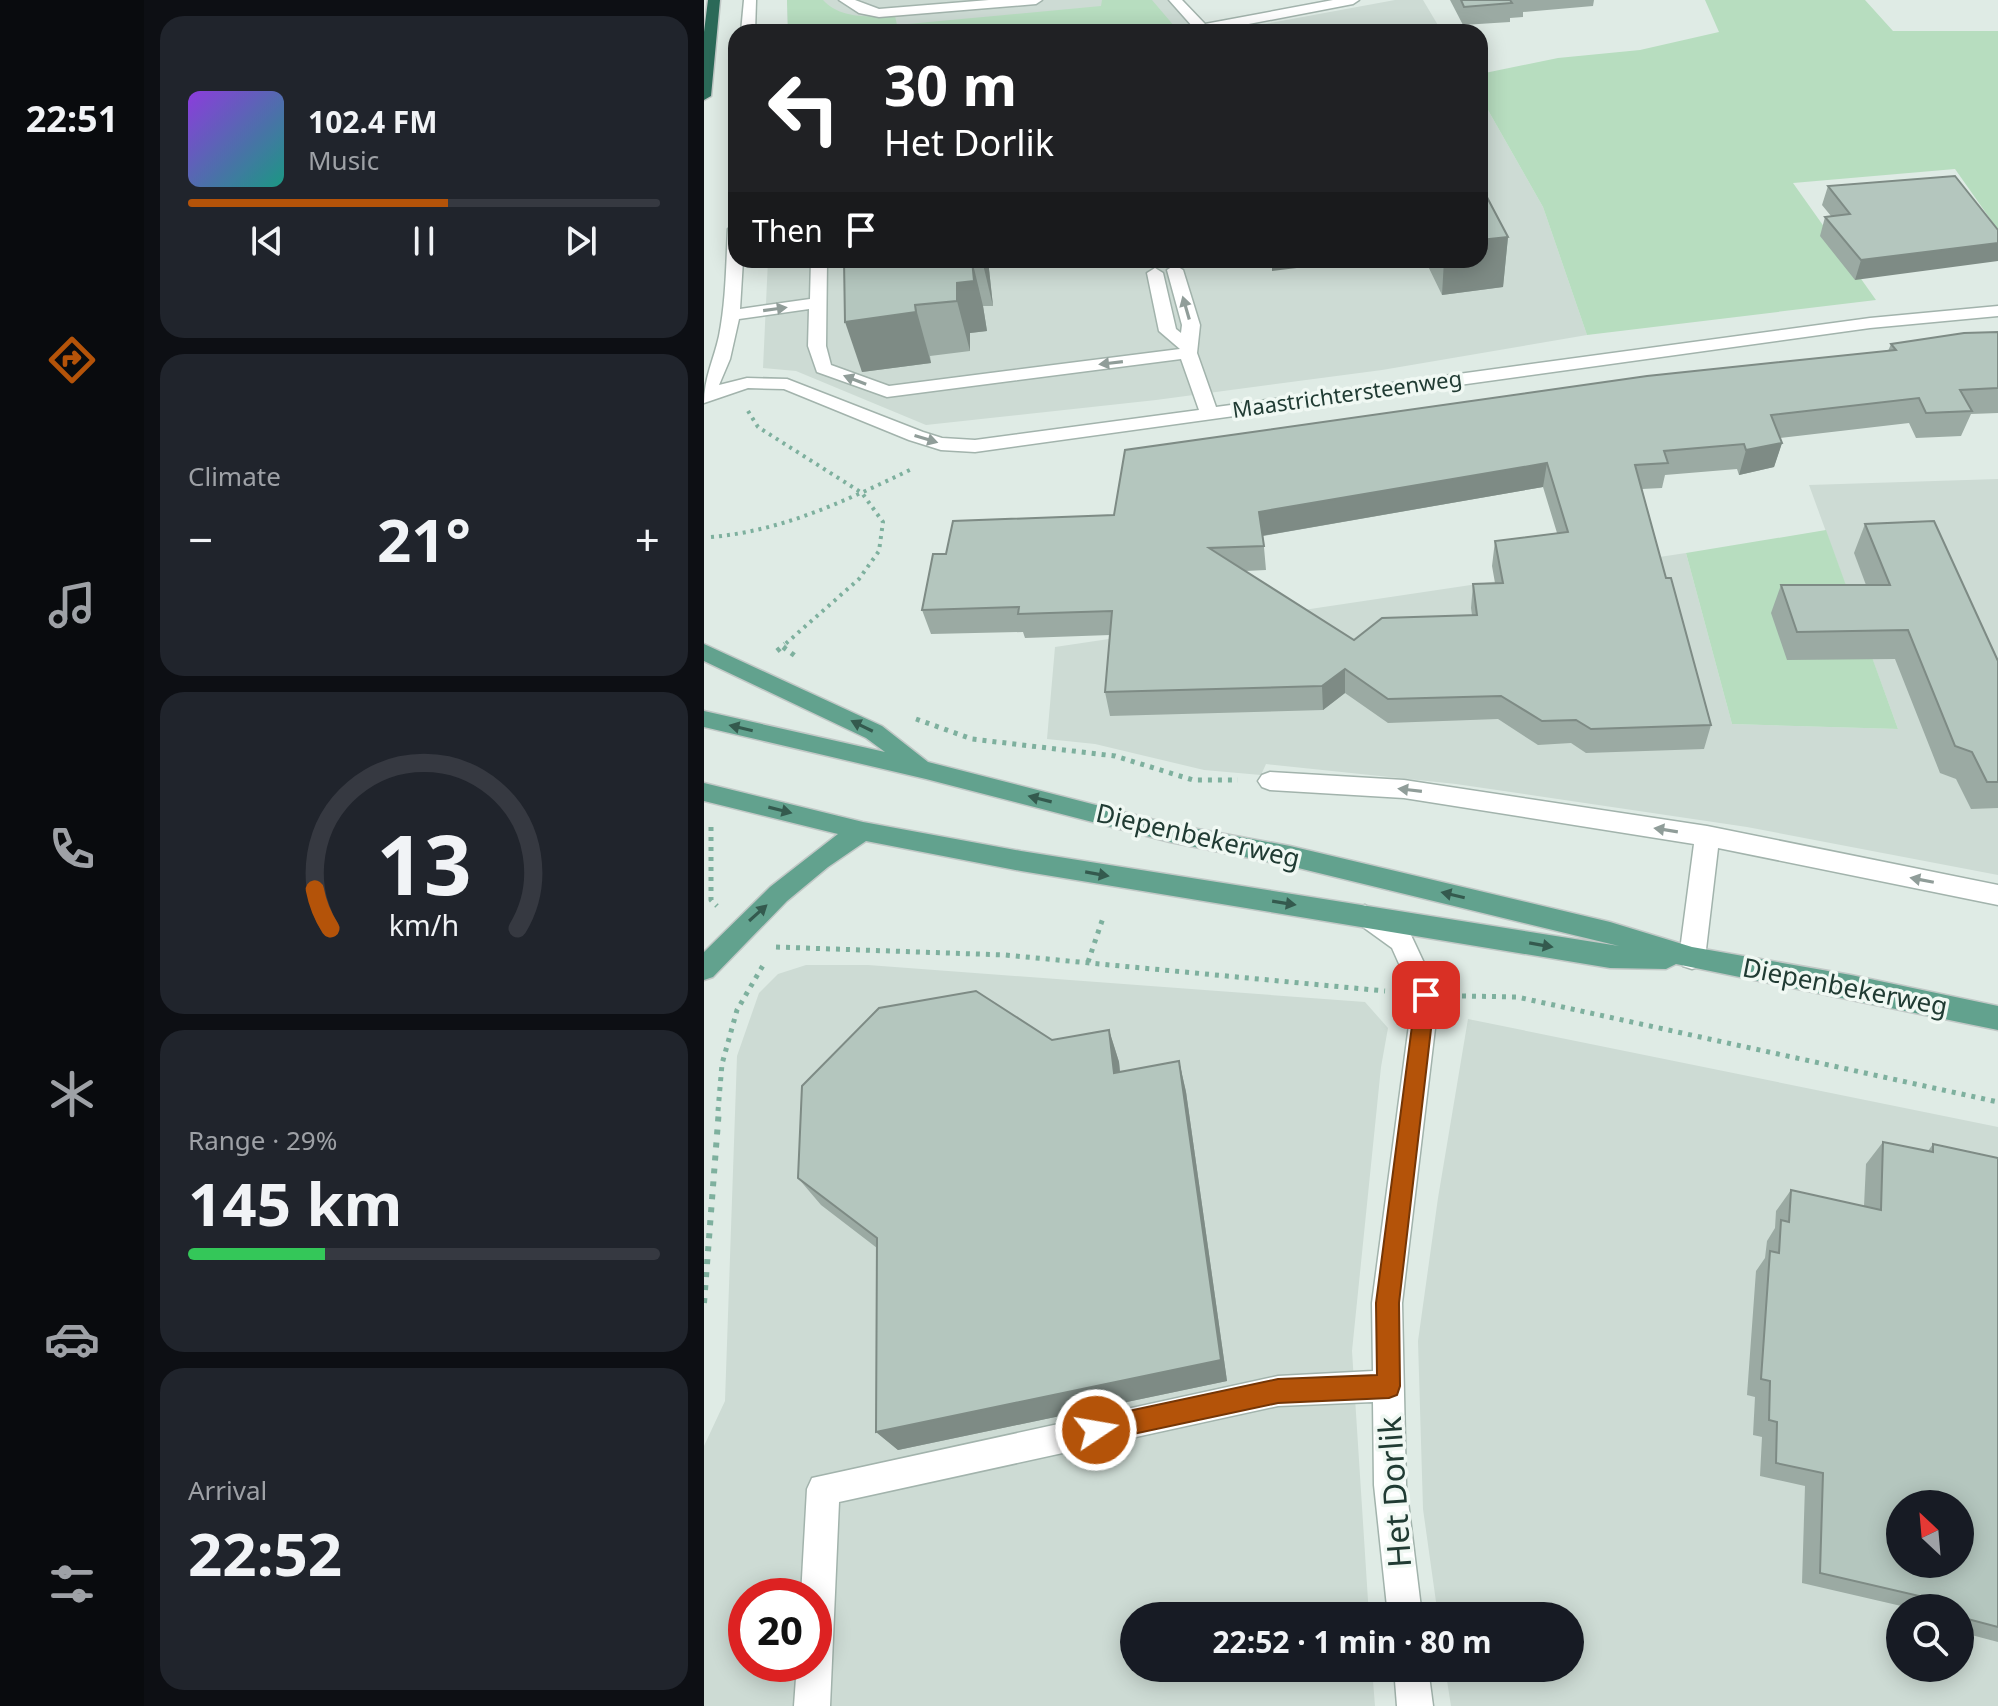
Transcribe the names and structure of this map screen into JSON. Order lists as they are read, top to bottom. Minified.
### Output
{"streets":{"main road":["Diepenbekerweg"],"street":["Maastrichtersteenweg","Het Dorlik"]},"crossings":[["Diepenbekerweg","Het Dorlik"]],"one_way":["Maastrichtersteenweg"],"north":"top left","page":{"tabs":"22:51","turn":["30 m","Het Dorlik"],"song":["102.4 FM","Music"],"then":"Then","tile":["Climate",["Range · 29%","145 km"],["Arrival","22:52"]],"heat":["−","21°","+"],"limit":"20","trip":"22:52 · 1 min · 80 m","gauge":["13","km/h"]}}
